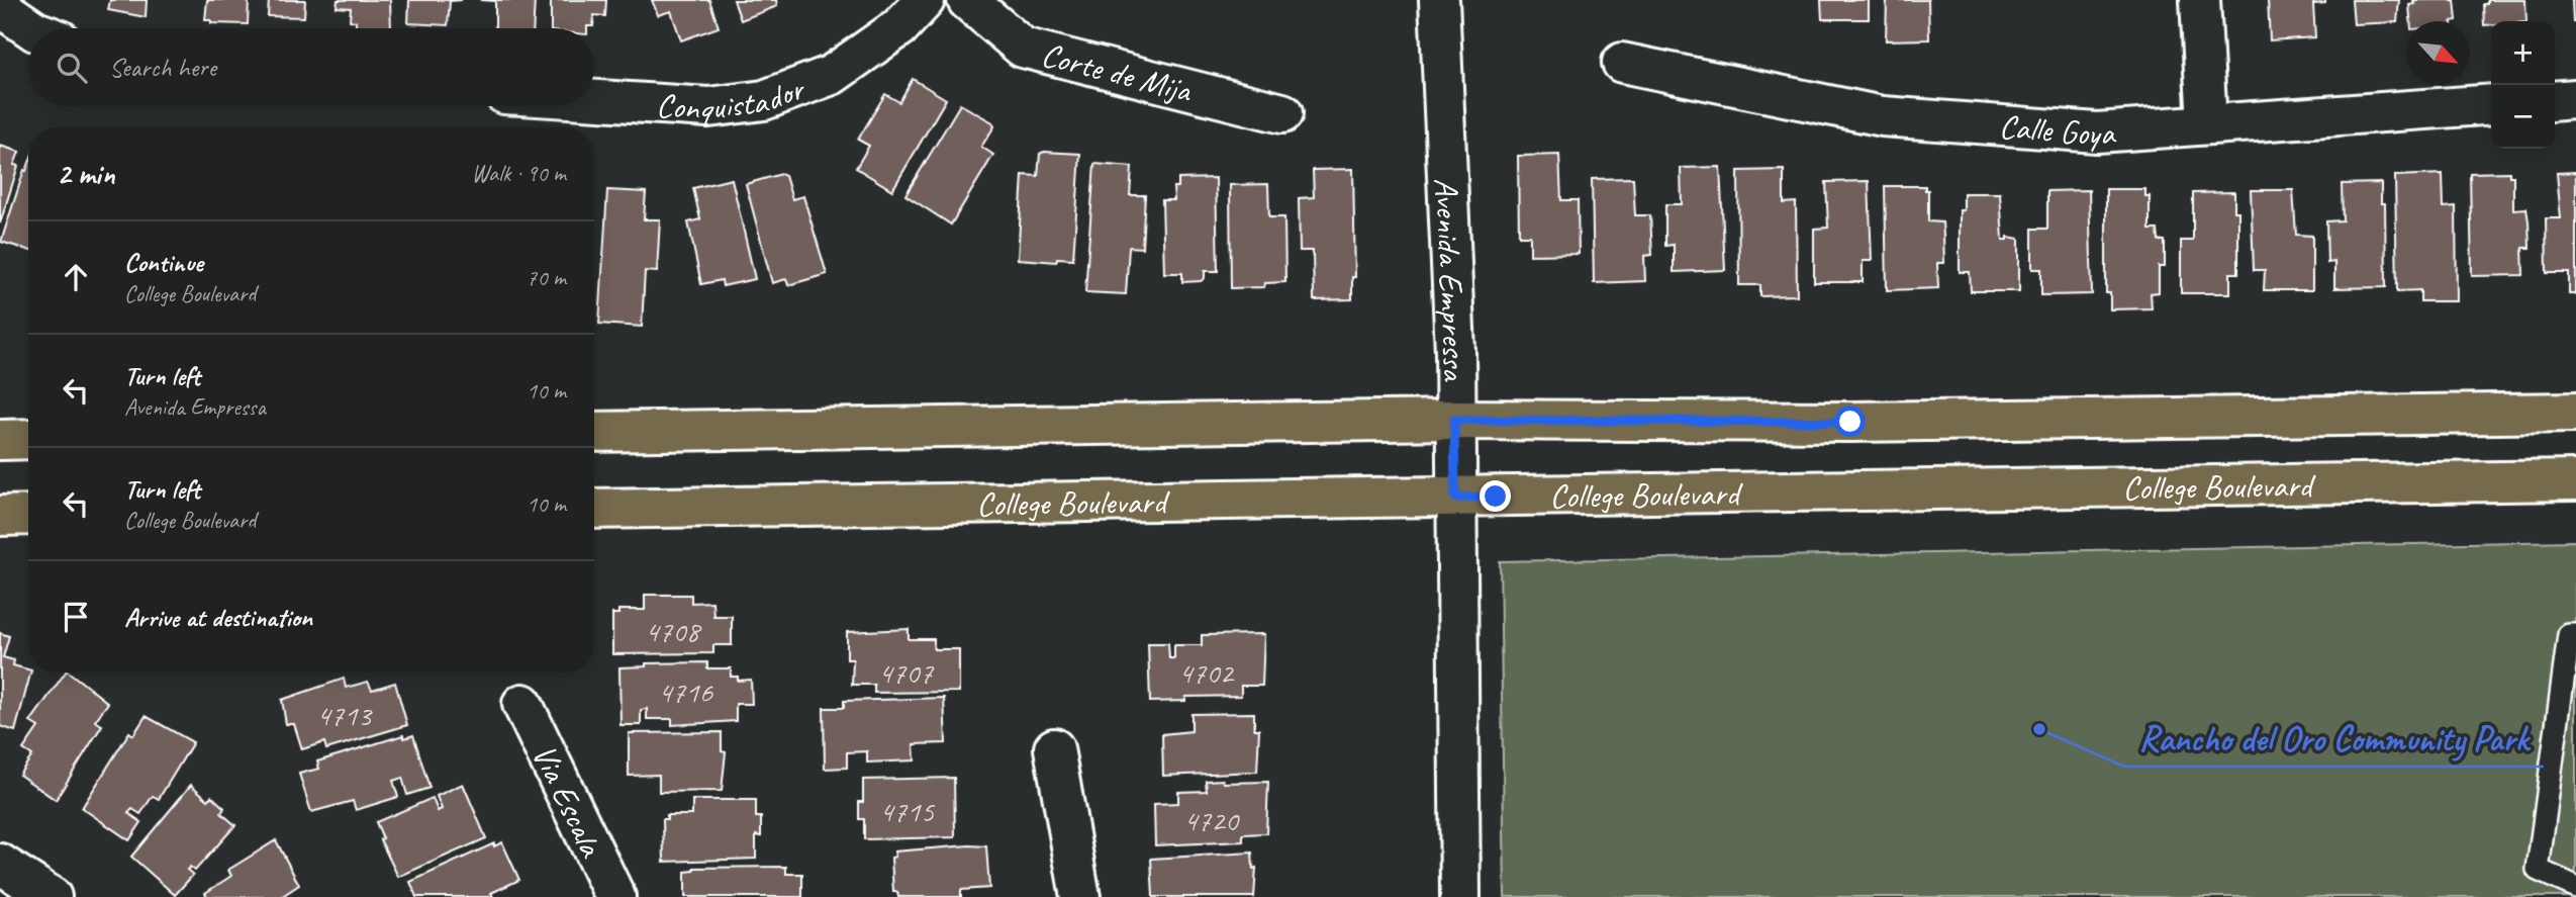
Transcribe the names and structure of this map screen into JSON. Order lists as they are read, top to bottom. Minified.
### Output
{"streets":{"main road":["College Boulevard"],"street":["Corte de Mija","Conquistador","Calle Goya","Avenida Empressa","Via Escala"]},"crossings":[["Avenida Empressa","College Boulevard"]],"places":["Rancho del Oro Community Park"],"house_numbers":["4708","4707","4702","4716","4713","4715","4720"],"north":"bottom right","page":{"map_buttons":["+","−"],"search":"Search here","heading":["2 min","Walk · 90 m"],"list":[["Continue","College Boulevard","70 m"],["Turn left","Avenida Empressa","10 m"],["Turn left","College Boulevard","10 m"],"Arrive at destination"]}}
